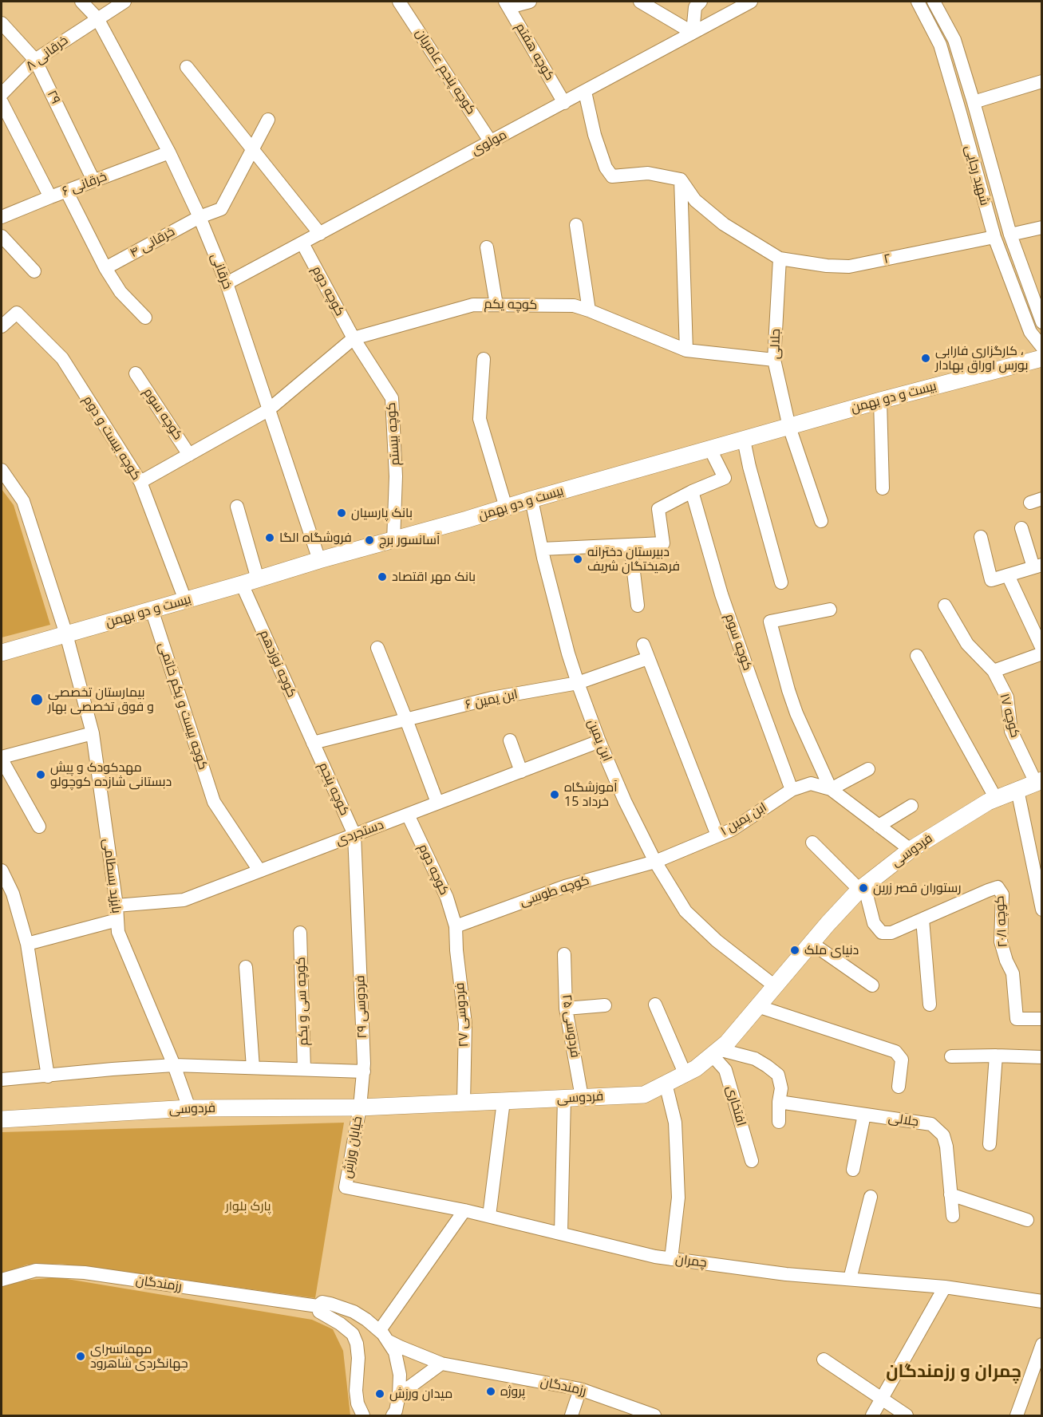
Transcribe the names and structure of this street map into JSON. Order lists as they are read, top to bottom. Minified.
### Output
{"streets":{"main road":["بیست و دو بهمن","فردوسی"],"street":["کوچه هفتم","خرقانی ۸","کوچه پنجم عامریان","۲۹","مولوی","شهید رجایی","خرقانی ۶","خرقانی ۴","۲","خرقانی","کوچه دوم","کوچه یکم","جلالی","کوچه سوم","کوچه بیستم","کوچه بیست و دوم","کوچه نوزدهم","ابن یمین ۶","کوچه بیست و یکم خاتمی","۱۷ کوچه","ابن یمین","کوچه پنجم","ابن یمین ۱","دستجردی","بایزید بسطامی","کوچه طوسی","کوچه ۲۰/۱","کوچه سی و یکم","فردوسی ۲۹","فردوسی ۲۷","فردوسی ۲۵","افتخاری","خیابان ورزش","چمران","رزمندگان"]},"crossings":[["کوچه هفتم","مولوی"],["خرقانی ۸","۲۹"],["خرقانی ۸","خرقانی"],["کوچه پنجم عامریان","مولوی"],["۲۹","خرقانی ۶"],["مولوی","خرقانی"],["مولوی","کوچه دوم"],["شهید رجایی","۲"],["خرقانی ۶","خرقانی"],["خرقانی ۴","خرقانی"],["۲","جلالی"],["خرقانی","کوچه یکم"],["خرقانی","بیست و دو بهمن"],["کوچه دوم","کوچه یکم"],["کوچه دوم","کوچه بیستم"],["کوچه دوم","دستجردی"],["کوچه دوم","کوچه طوسی"],["کوچه دوم","فردوسی ۲۷"],["کوچه یکم","جلالی"],["کوچه یکم","کوچه بیستم"],["جلالی","بیست و دو بهمن"],["بیست و دو بهمن","کوچه بیستم"],["بیست و دو بهمن","کوچه بیست و دوم"],["بیست و دو بهمن","کوچه نوزدهم"],["بیست و دو بهمن","کوچه بیست و یکم خاتمی"],["بیست و دو بهمن","ابن یمین"],["بیست و دو بهمن","بایزید بسطامی"],["کوچه سوم","ابن یمین ۱"],["کوچه نوزدهم","کوچه پنجم"],["ابن یمین ۶","ابن یمین"],["کوچه بیست و یکم خاتمی","دستجردی"],["۱۷ کوچه","فردوسی"],["ابن یمین","ابن یمین ۱"],["ابن یمین","دستجردی"],["ابن یمین","فردوسی"],["ابن یمین","کوچه طوسی"],["کوچه پنجم","دستجردی"],["کوچه پنجم","فردوسی ۲۹"],["ابن یمین ۱","کوچه طوسی"],["دستجردی","بایزید بسطامی"],["دستجردی","فردوسی ۲۹"],["فردوسی","بایزید بسطامی"],["فردوسی","کوچه ۲۰/۱"],["فردوسی","فردوسی ۲۹"],["فردوسی","فردوسی ۲۷"],["فردوسی","فردوسی ۲۵"],["فردوسی","افتخاری"],["فردوسی","خیابان ورزش"],["کوچه طوسی","فردوسی ۲۷"],["فردوسی ۲۹","خیابان ورزش"],["خیابان ورزش","چمران"]],"districts":["چمران و رزمندگان"],"parks":["پارک بلوار"],"places":["کارگزاری فارابی ، بورس اوراق بهادار","بانک پارسیان","فروشگاه الگا","آسانسور برج","دبیرستان دخترانه فرهیختگان شریف","بانک مهر اقتصاد","بیمارستان تخصصی و فوق تخصصی بهار","مهدکودک و پیش دبستانی شازده کوچولو","آموزشگاه 15 خرداد","رستوران قصر زرین","دنیای ملک","مهمانسرای جهانگردی شاهرود","پروژه","میدان ورزش"]}
